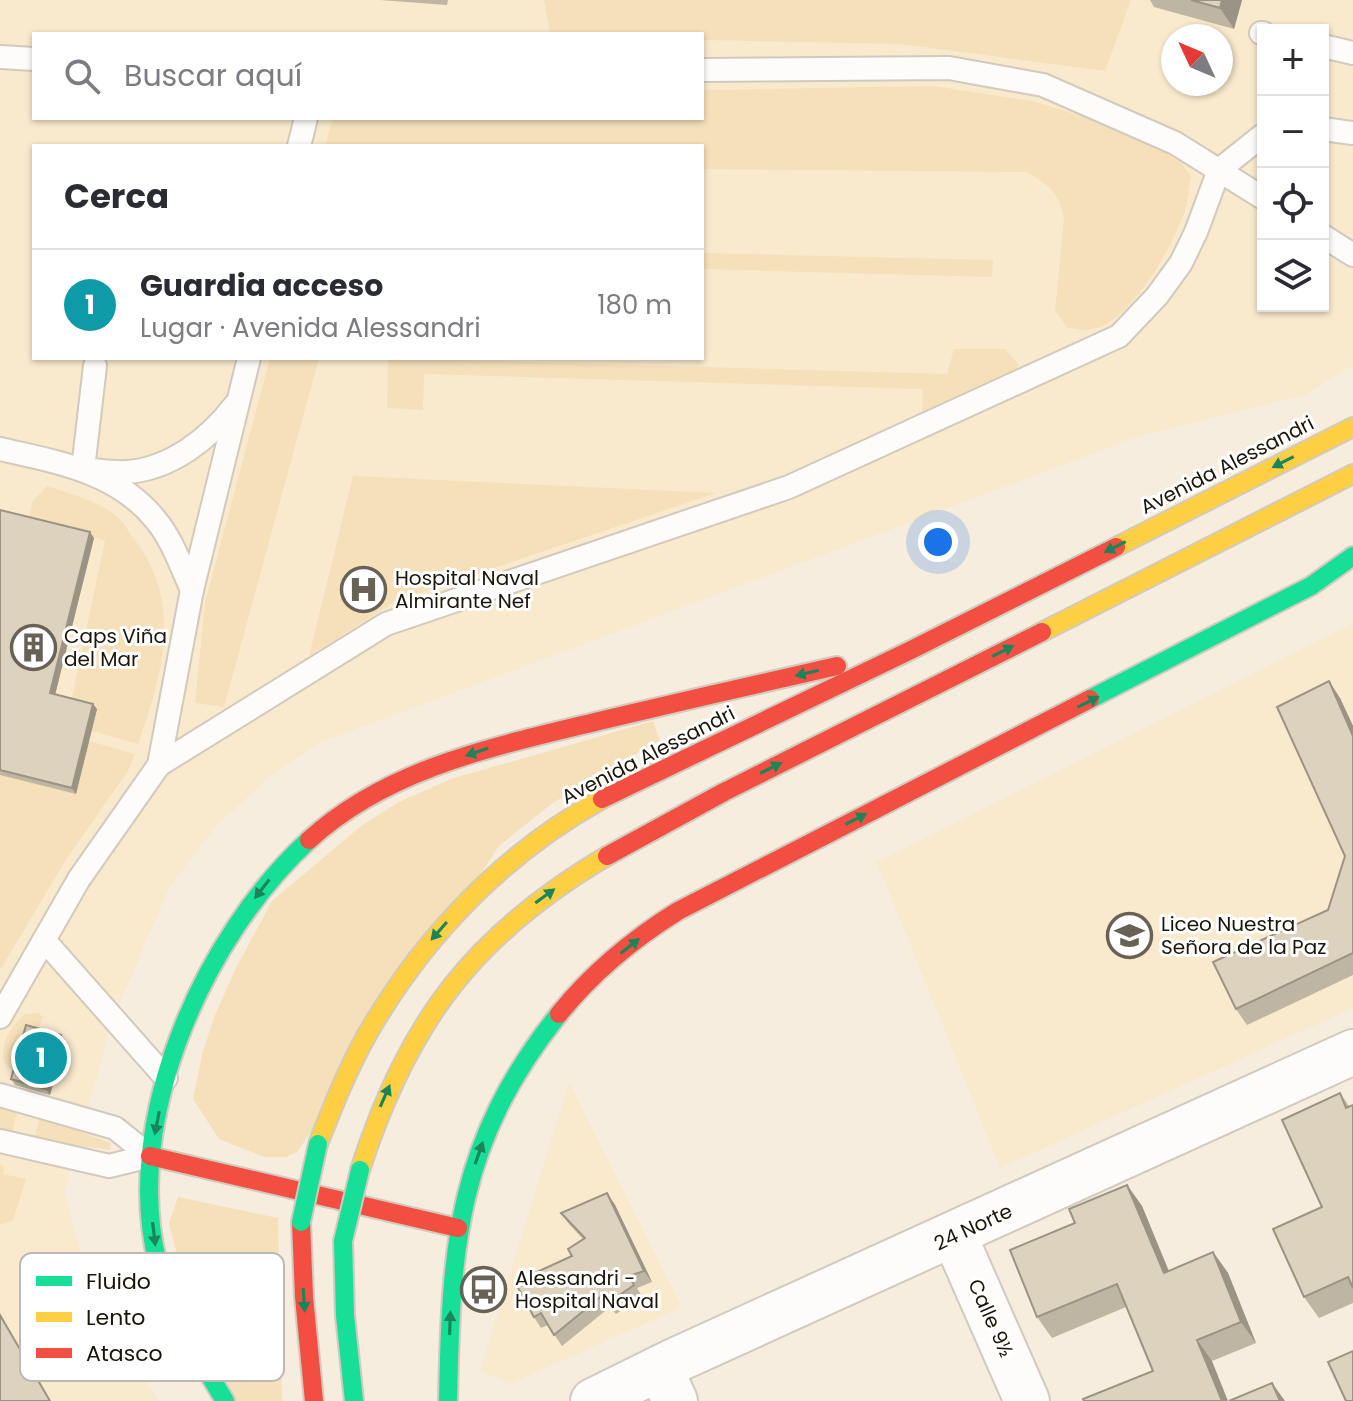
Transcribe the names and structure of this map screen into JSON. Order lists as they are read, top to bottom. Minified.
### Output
{"streets":{"main road":["Avenida Alessandri"],"street":["24 Norte","Calle 9½"]},"crossings":[["24 Norte","Calle 9½"]],"places":{"hospital":["Hospital Naval Almirante Nef"],"building":["Caps Viña del Mar"],"school or university":["Liceo Nuestra Señora de la Paz"],"bus stop":["Alessandri - Hospital Naval"]},"legend":["Fluido","Lento","Atasco"],"north":"top left","page":{"map_buttons":["+","−"],"search":"Buscar aquí","heading":"Cerca","list":[{"mark":"1","name":"Guardia acceso","note":"Lugar · Avenida Alessandri","value":"180 m"}],"pins":"1"}}
